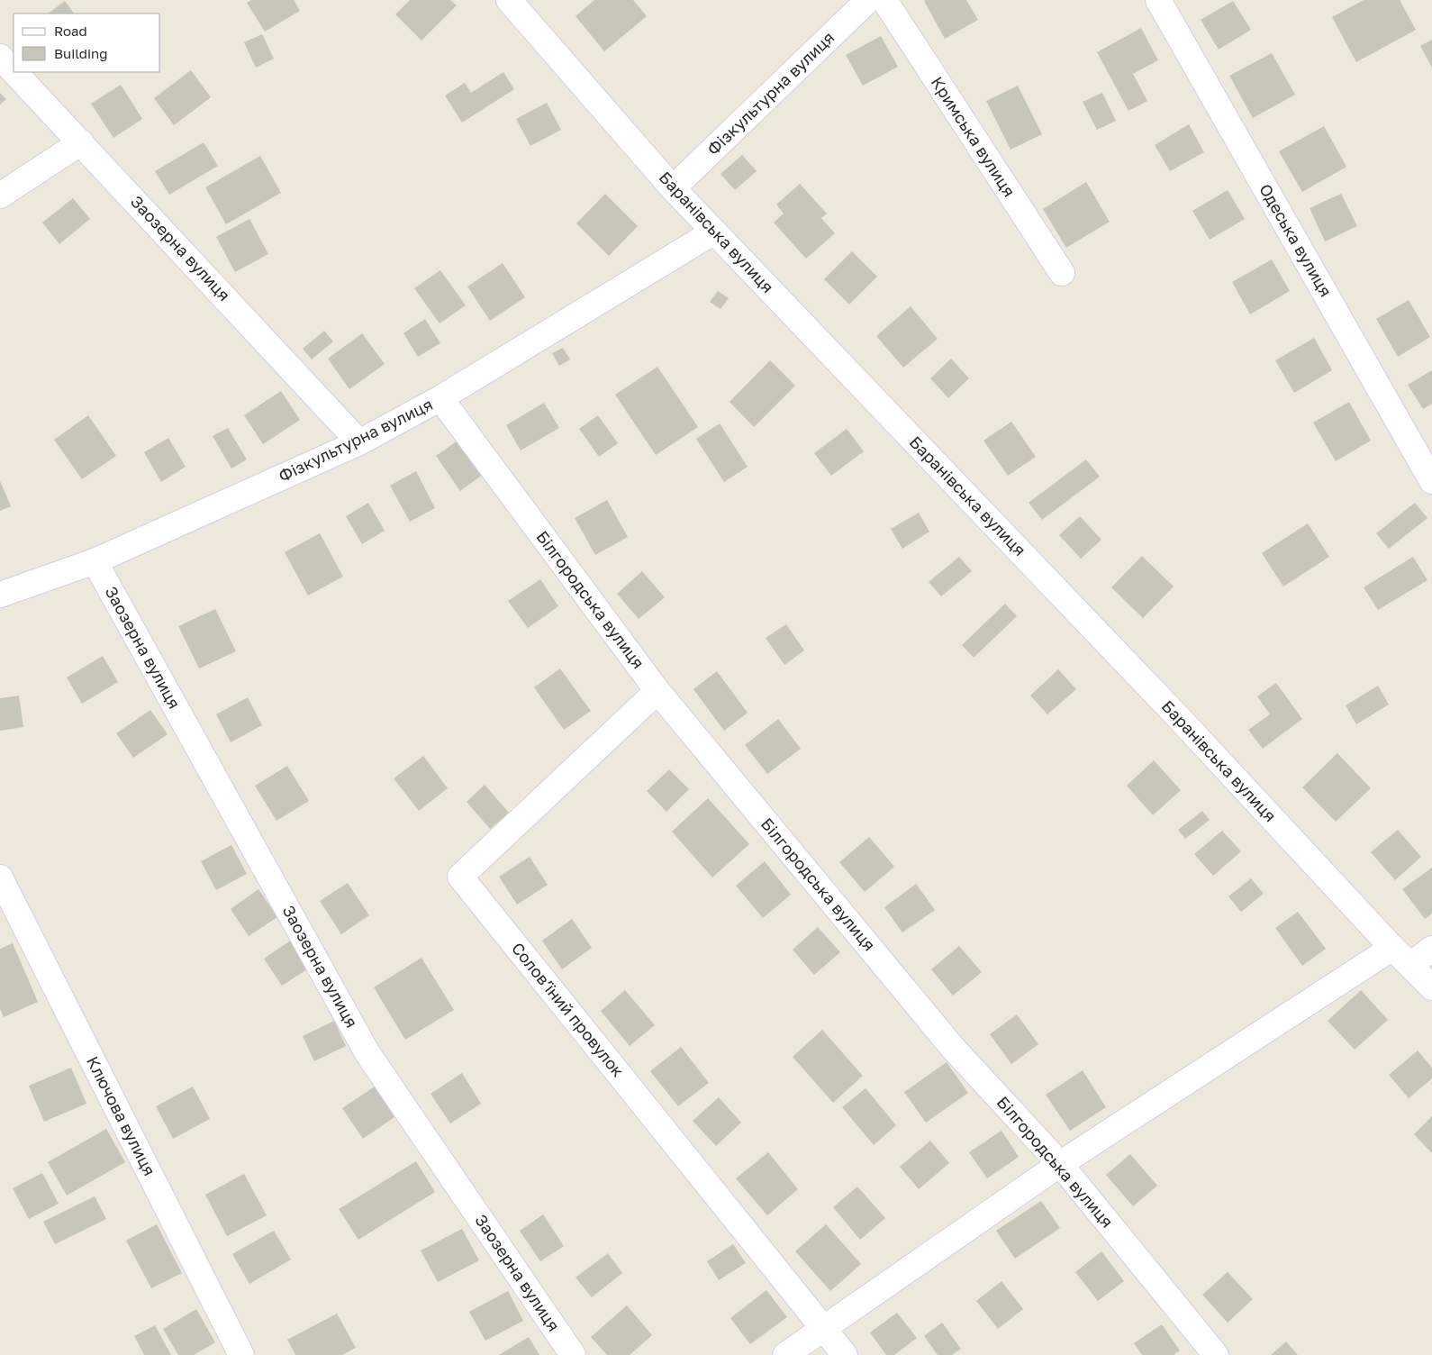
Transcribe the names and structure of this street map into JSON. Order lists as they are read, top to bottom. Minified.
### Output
{"streets":{"street":["Фізкультурна вулиця","Кримська вулиця","Баранівська вулиця","Одеська вулиця","Заозерна вулиця","Білгородська вулиця","Соловʼїний провулок","Ключова вулиця"]},"crossings":[["Фізкультурна вулиця","Баранівська вулиця"],["Фізкультурна вулиця","Заозерна вулиця"],["Фізкультурна вулиця","Білгородська вулиця"],["Білгородська вулиця","Соловʼїний провулок"]],"legend":["Road","Building"]}
